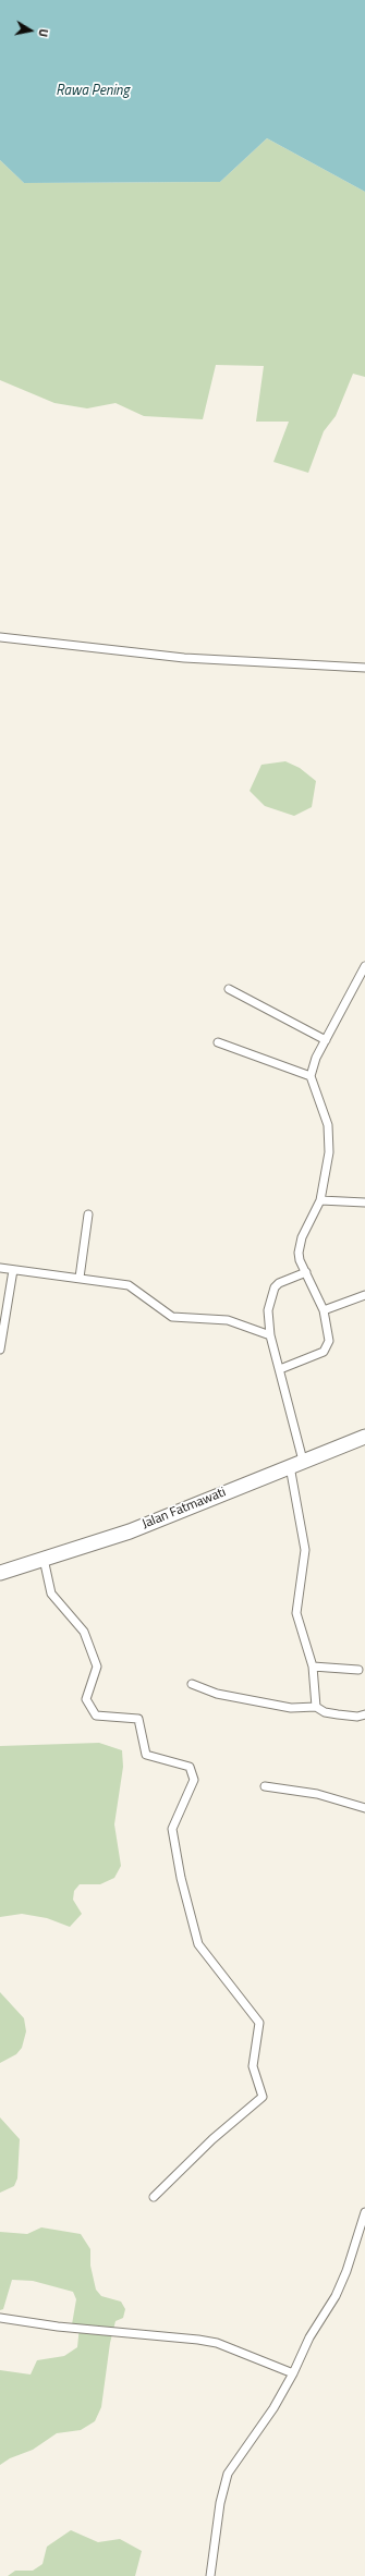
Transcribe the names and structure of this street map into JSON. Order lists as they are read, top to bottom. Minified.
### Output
{"streets":{"highway":["Jalan Fatmawati"]},"water":["Rawa Pening"],"north":"right"}
